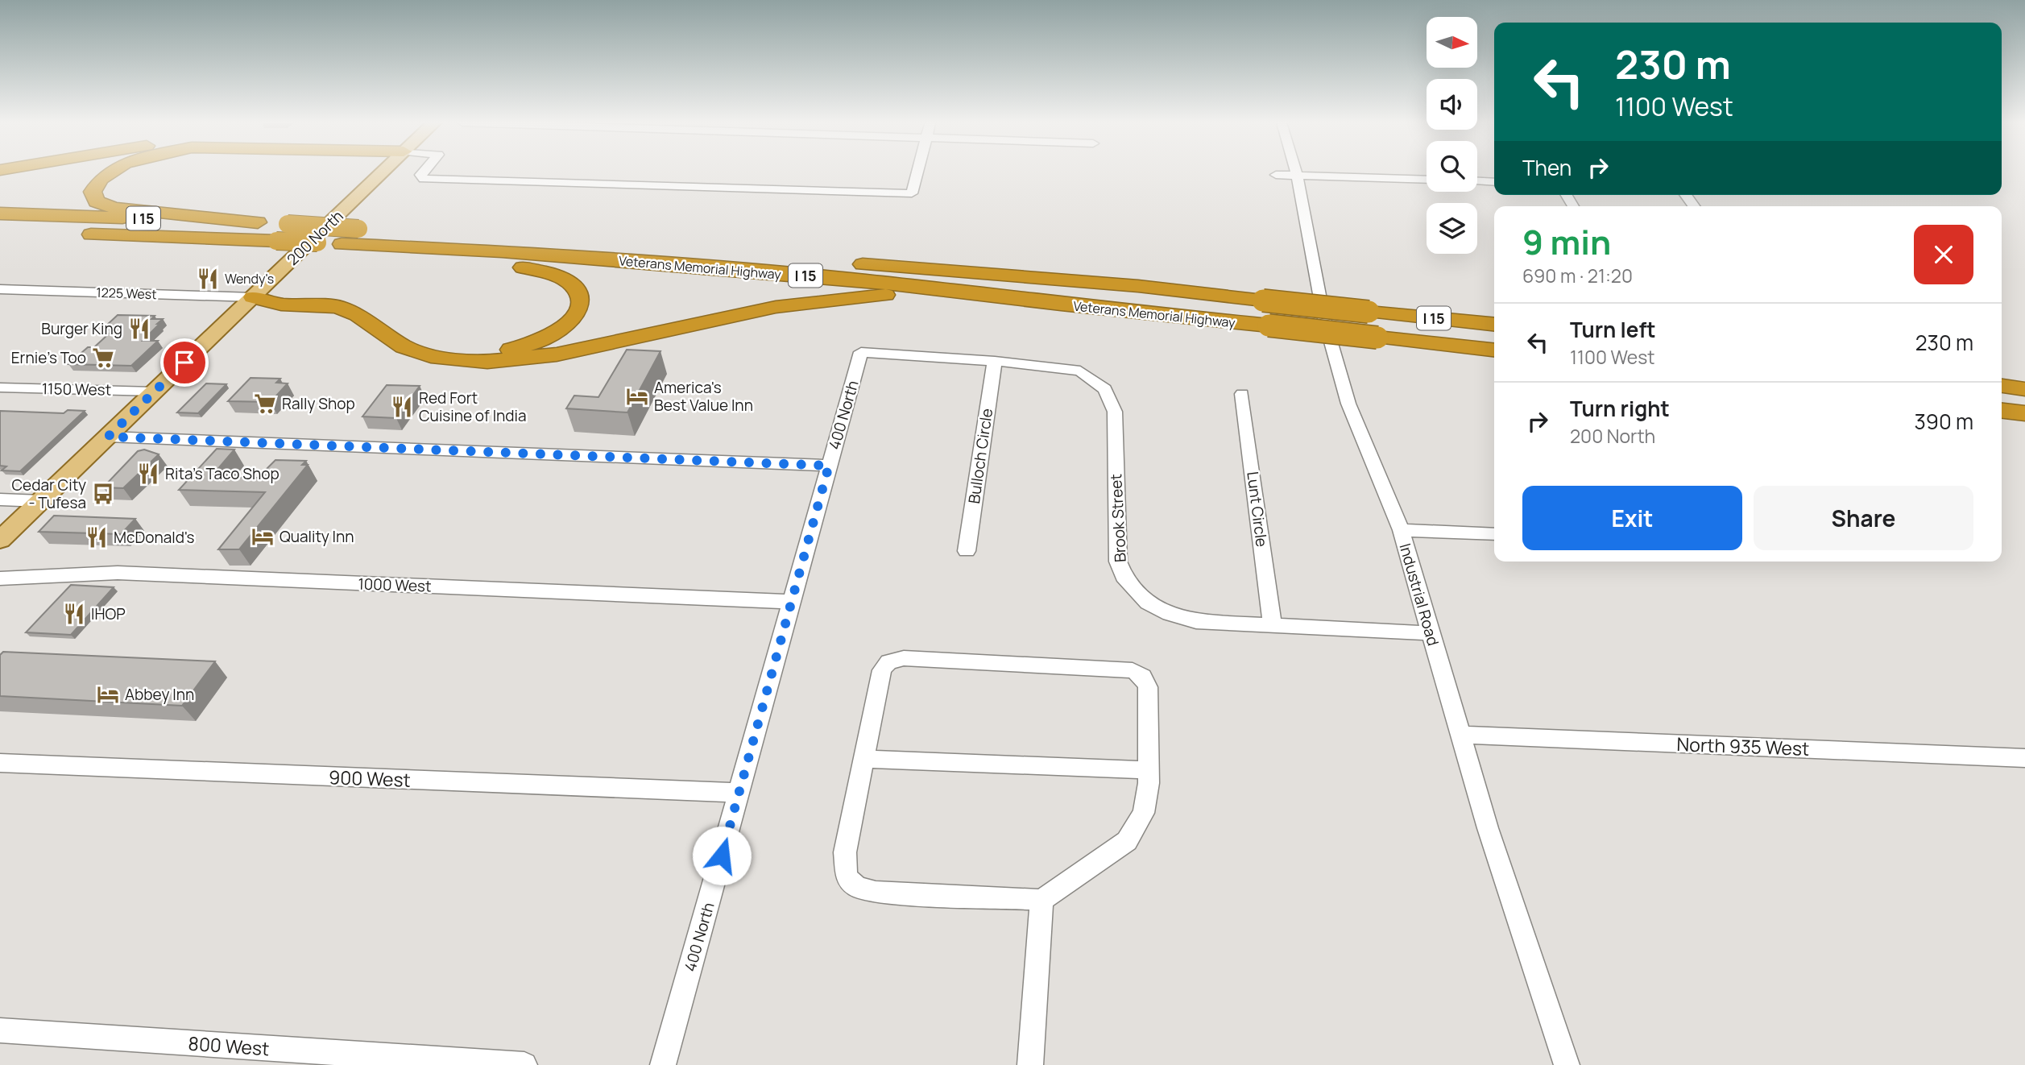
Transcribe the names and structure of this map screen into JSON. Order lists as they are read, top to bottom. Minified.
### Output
{"streets":{"highway":["I 15","Veterans Memorial Highway"],"main road":["200 North"],"street":["1225 West","1150 West","400 North","Bulloch Circle","Lunt Circle","Brook Street","1000 West","Industrial Road","North 935 West","900 West","800 West"]},"crossings":[["200 North","1225 West"],["200 North","1150 West"],["400 North","Brook Street"],["400 North","1000 West"],["400 North","900 West"],["Bulloch Circle","Brook Street"],["Lunt Circle","Brook Street"],["Brook Street","Industrial Road"],["Industrial Road","North 935 West"]],"places":{"restaurant":["Wendy's","Burger King","Red Fort Cuisine of India","Rita's Taco Shop","McDonald's","IHOP"],"supermarket":["Ernie's Too","Rally Shop"],"hotel":["America's Best Value Inn","Quality Inn","Abbey Inn"],"bus stop":["Cedar City - Tufesa"]},"north":"right","page":{"turn":["230 m","1100 West"],"then":"Then","heading":["9 min","690 m · 21:20"],"list":[{"name":"Turn left","note":"1100 West","value":"230 m"},{"name":"Turn right","note":"200 North","value":"390 m"}],"buttons":["Exit","Share"]}}
